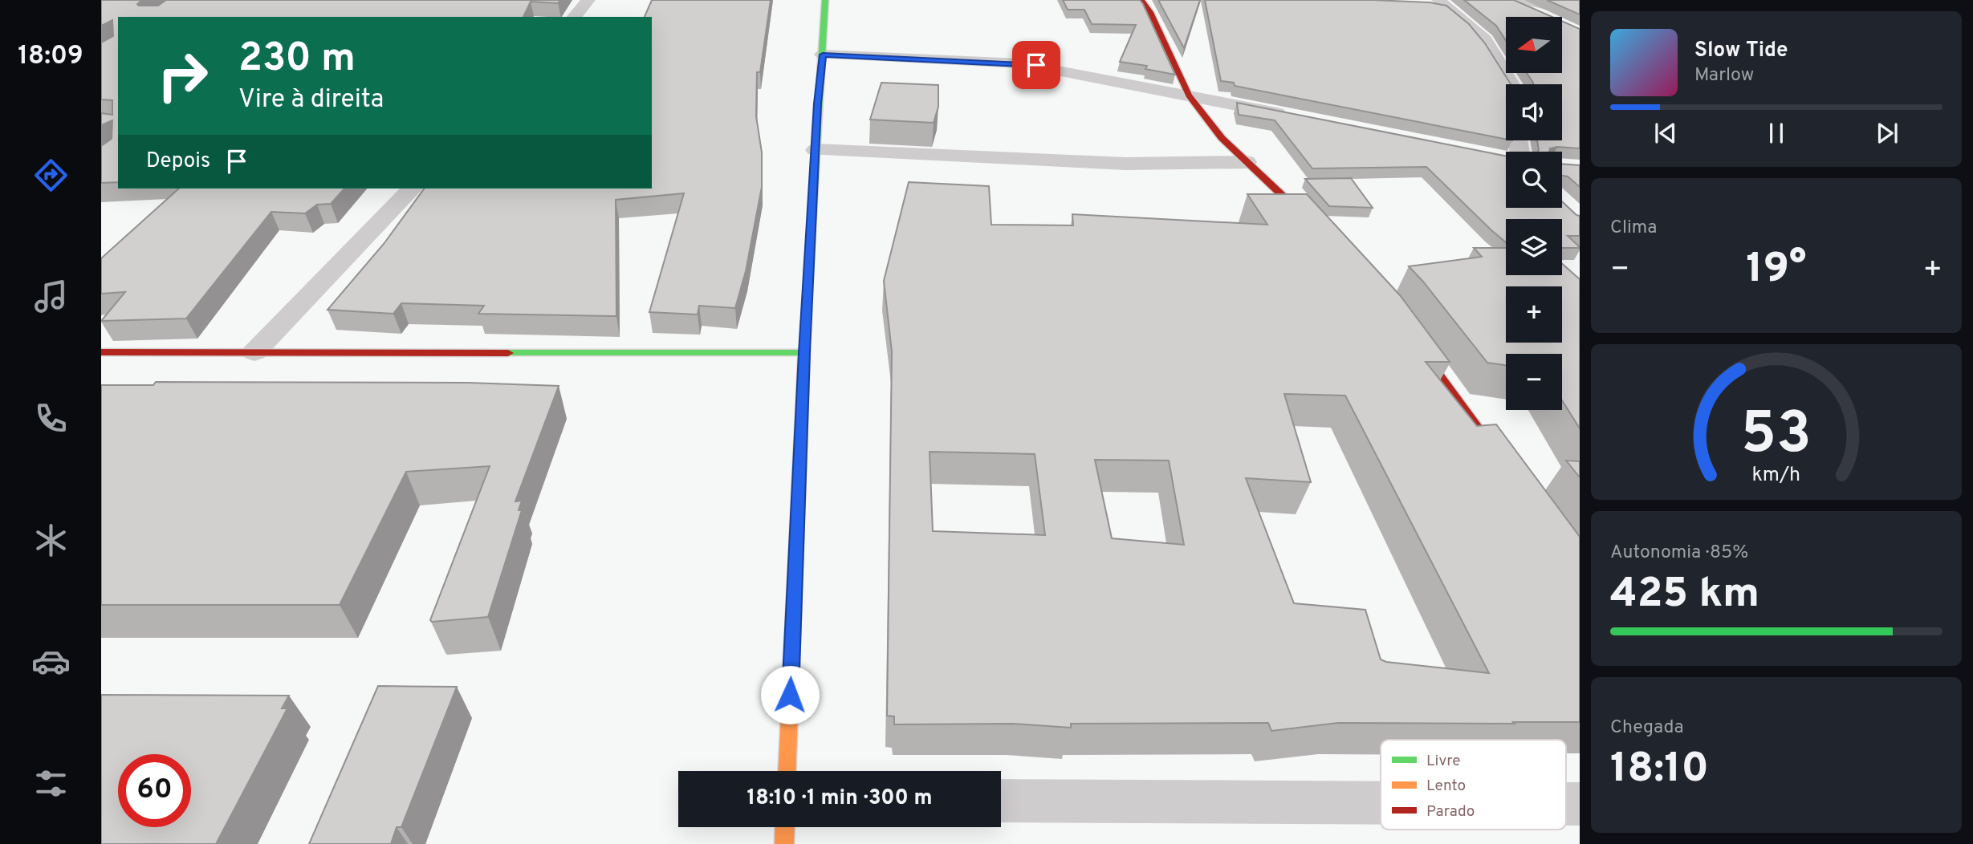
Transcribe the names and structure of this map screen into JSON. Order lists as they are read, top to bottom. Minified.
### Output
{"legend":["Livre","Lento","Parado"],"north":"left","page":{"tabs":"18:09","map_buttons":["+","−"],"turn":["230 m","Vire à direita"],"song":["Slow Tide","Marlow"],"then":"Depois","tile":["Clima",["Autonomia · 85%","425 km"],["Chegada","18:10"]],"heat":["−","19°","+"],"limit":"60","trip":"18:10 · 1 min · 300 m","gauge":["53","km/h"]}}
